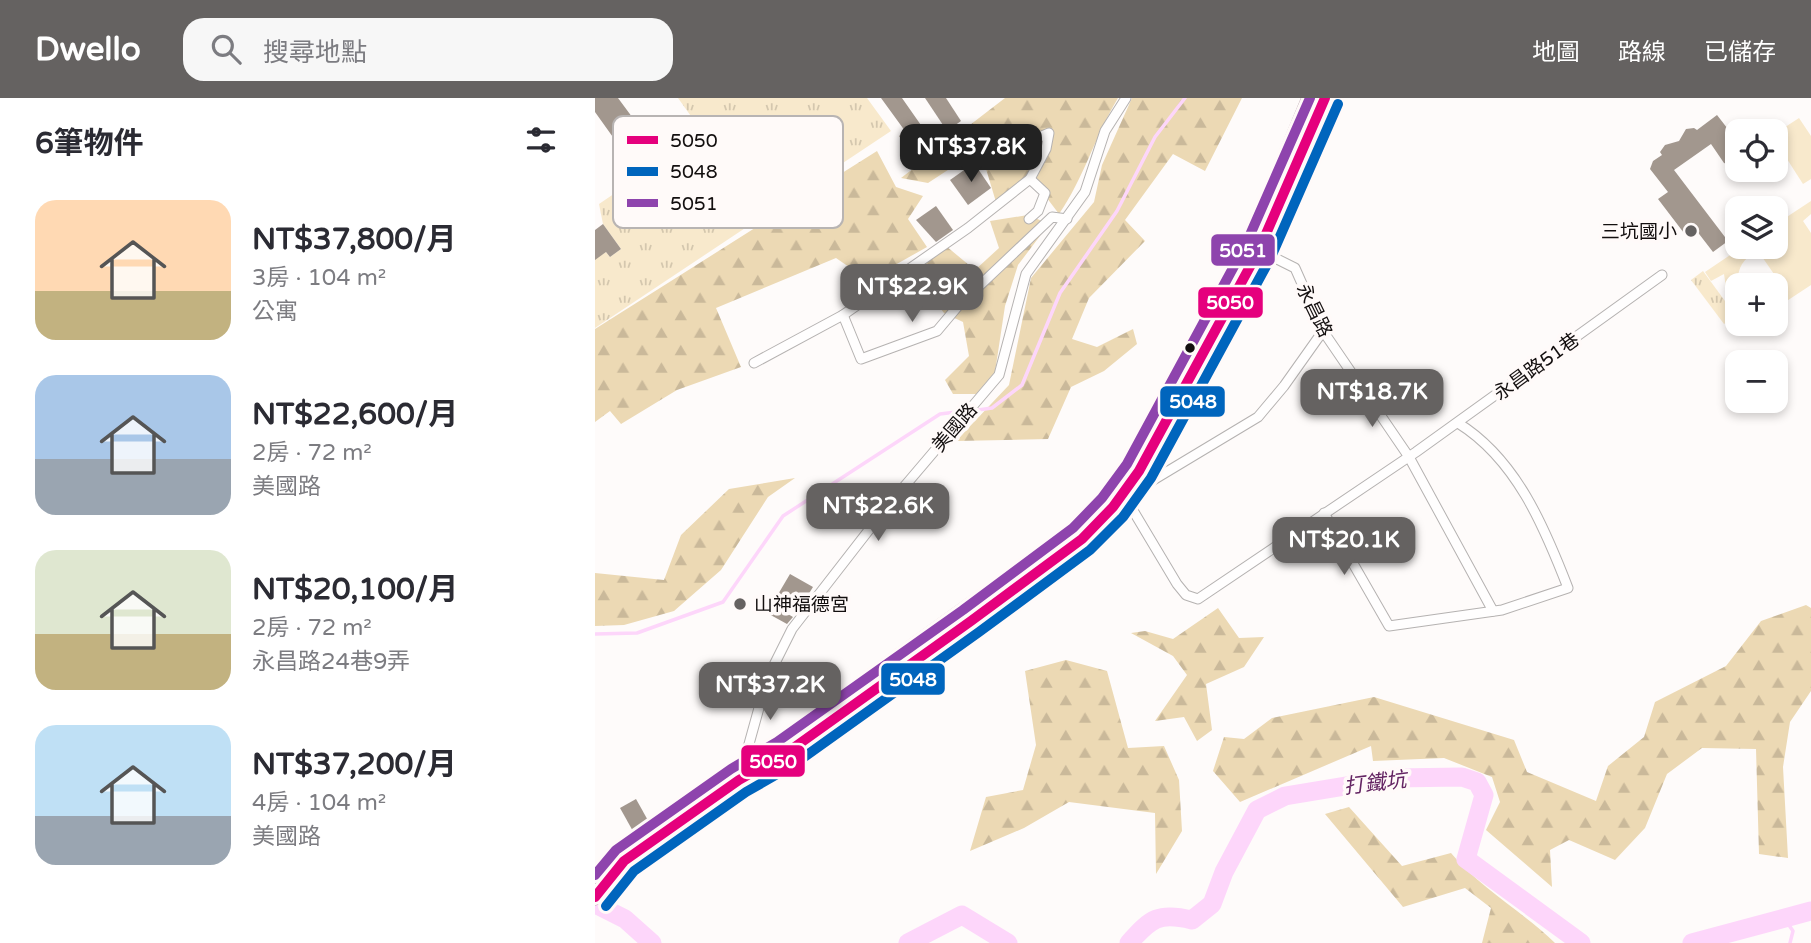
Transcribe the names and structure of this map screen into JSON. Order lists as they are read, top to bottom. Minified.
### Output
{"streets":{"street":["永昌路","永昌路51巷","美國路"]},"crossings":[["永昌路","永昌路51巷"]],"water":["打鐵坑"],"places":["三坑國小","山神福德宮"],"lines":["transit line 5050","transit line 5051","transit line 5048"],"legend":["5050","5048","5051"],"page":{"header":"Dwello","search":"搜尋地點","nav":["地圖","路線","已儲存"],"heading":"6筆物件","map_buttons":["+","−"],"price":["NT$37.8K","NT$22.9K","NT$18.7K","NT$22.6K","NT$20.1K","NT$37.2K"],"list":[{"name":"NT$37,800/月","note":"3房 · 104 m² · 公寓"},{"name":"NT$22,600/月","note":"2房 · 72 m² · 美國路"},{"name":"NT$20,100/月","note":"2房 · 72 m² · 永昌路24巷9弄"},{"name":"NT$37,200/月","note":"4房 · 104 m² · 美國路"}]}}
